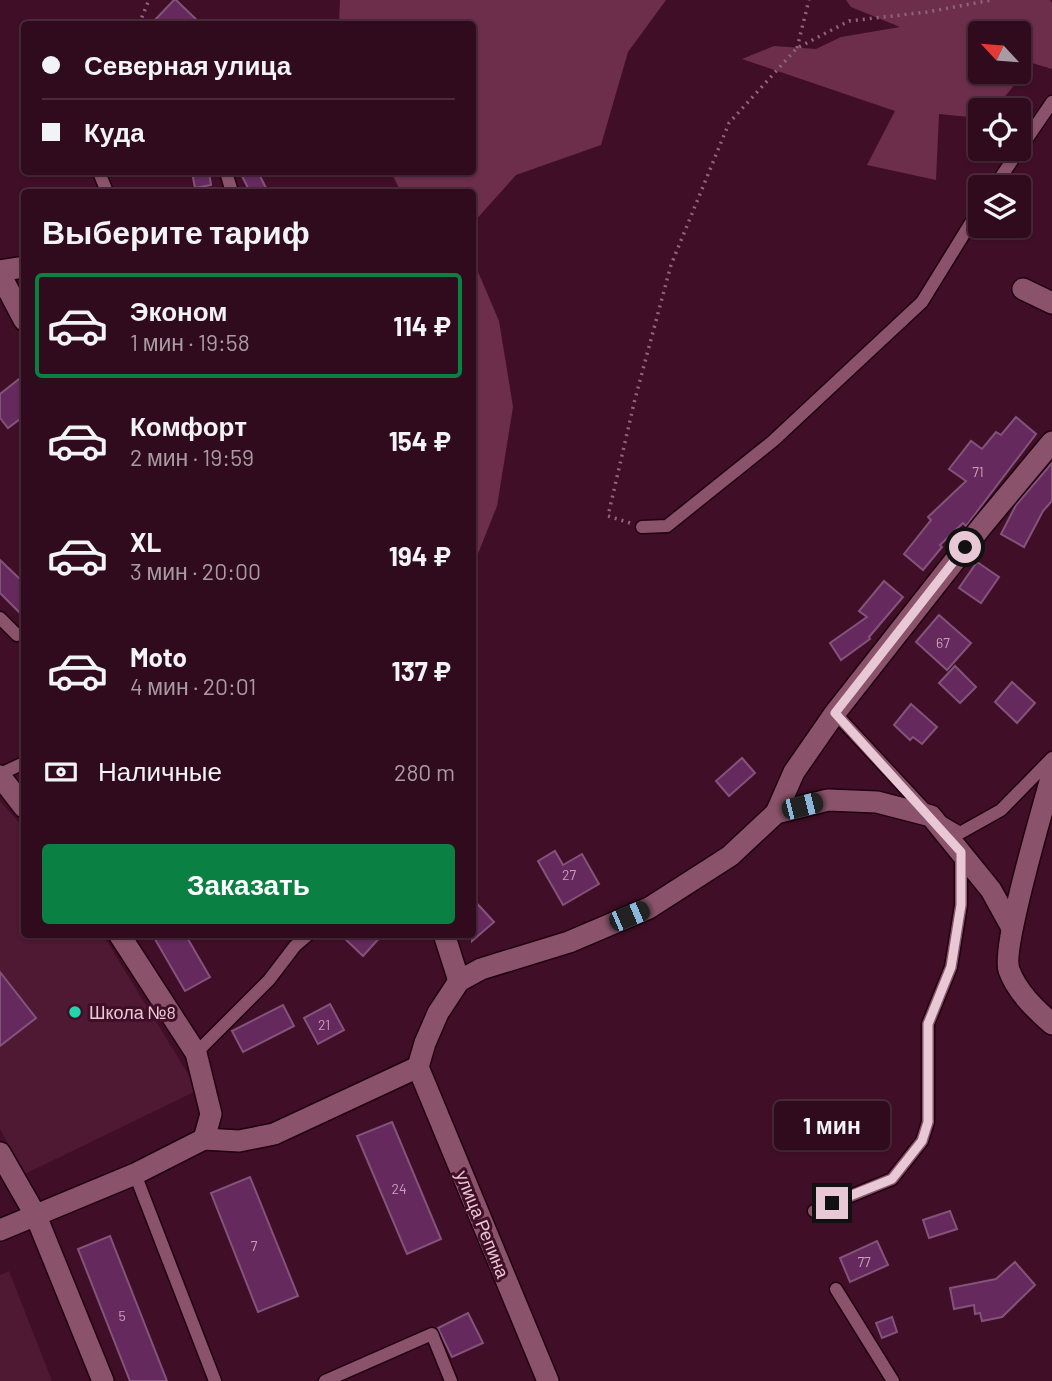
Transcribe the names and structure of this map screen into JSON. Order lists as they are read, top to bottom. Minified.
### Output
{"streets":{"street":["улица Репина"]},"places":["Школа №8"],"house_numbers":["71","67","27","21","24","7","77","5"],"north":"top left","page":{"banner":["Северная улица","Куда"],"heading":"Выберите тариф","list":[{"name":"Эконом","note":"1 мин · 19:58","value":"114 ₽"},{"name":"Комфорт","note":"2 мин · 19:59","value":"154 ₽"},{"name":"XL","note":"3 мин · 20:00","value":"194 ₽"},{"name":"Moto","note":"4 мин · 20:01","value":"137 ₽"}],"pay":["Наличные","280 m"],"buttons":"Заказать","bubble":"1 мин"}}
